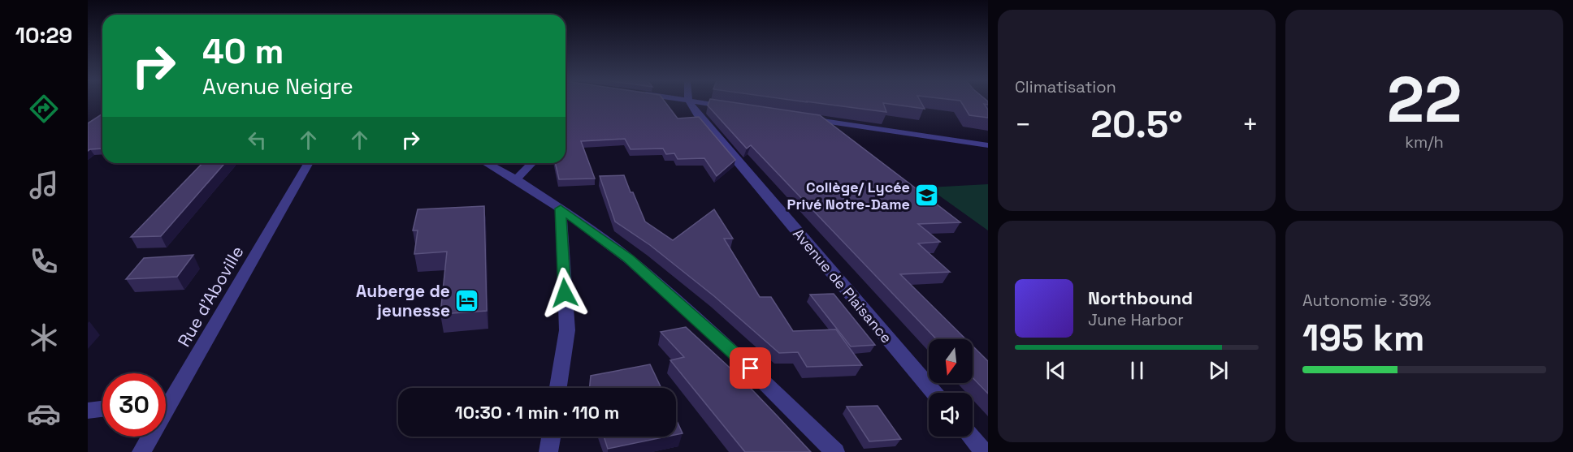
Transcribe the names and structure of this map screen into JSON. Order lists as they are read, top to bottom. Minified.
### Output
{"streets":{"street":["Avenue de Plaisance","Rue d'Aboville"]},"places":{"school or university":["Collège/ Lycée Privé Notre-Dame"],"hotel":["Auberge de jeunesse"]},"north":"bottom","page":{"tabs":"10:29","tile":["Climatisation",["22","km/h"],["Autonomie · 39%","195 km"]],"turn":["40 m","Avenue Neigre"],"heat":["−","20.5°","+"],"song":["Northbound","June Harbor"],"limit":"30","trip":"10:30 · 1 min · 110 m"}}
